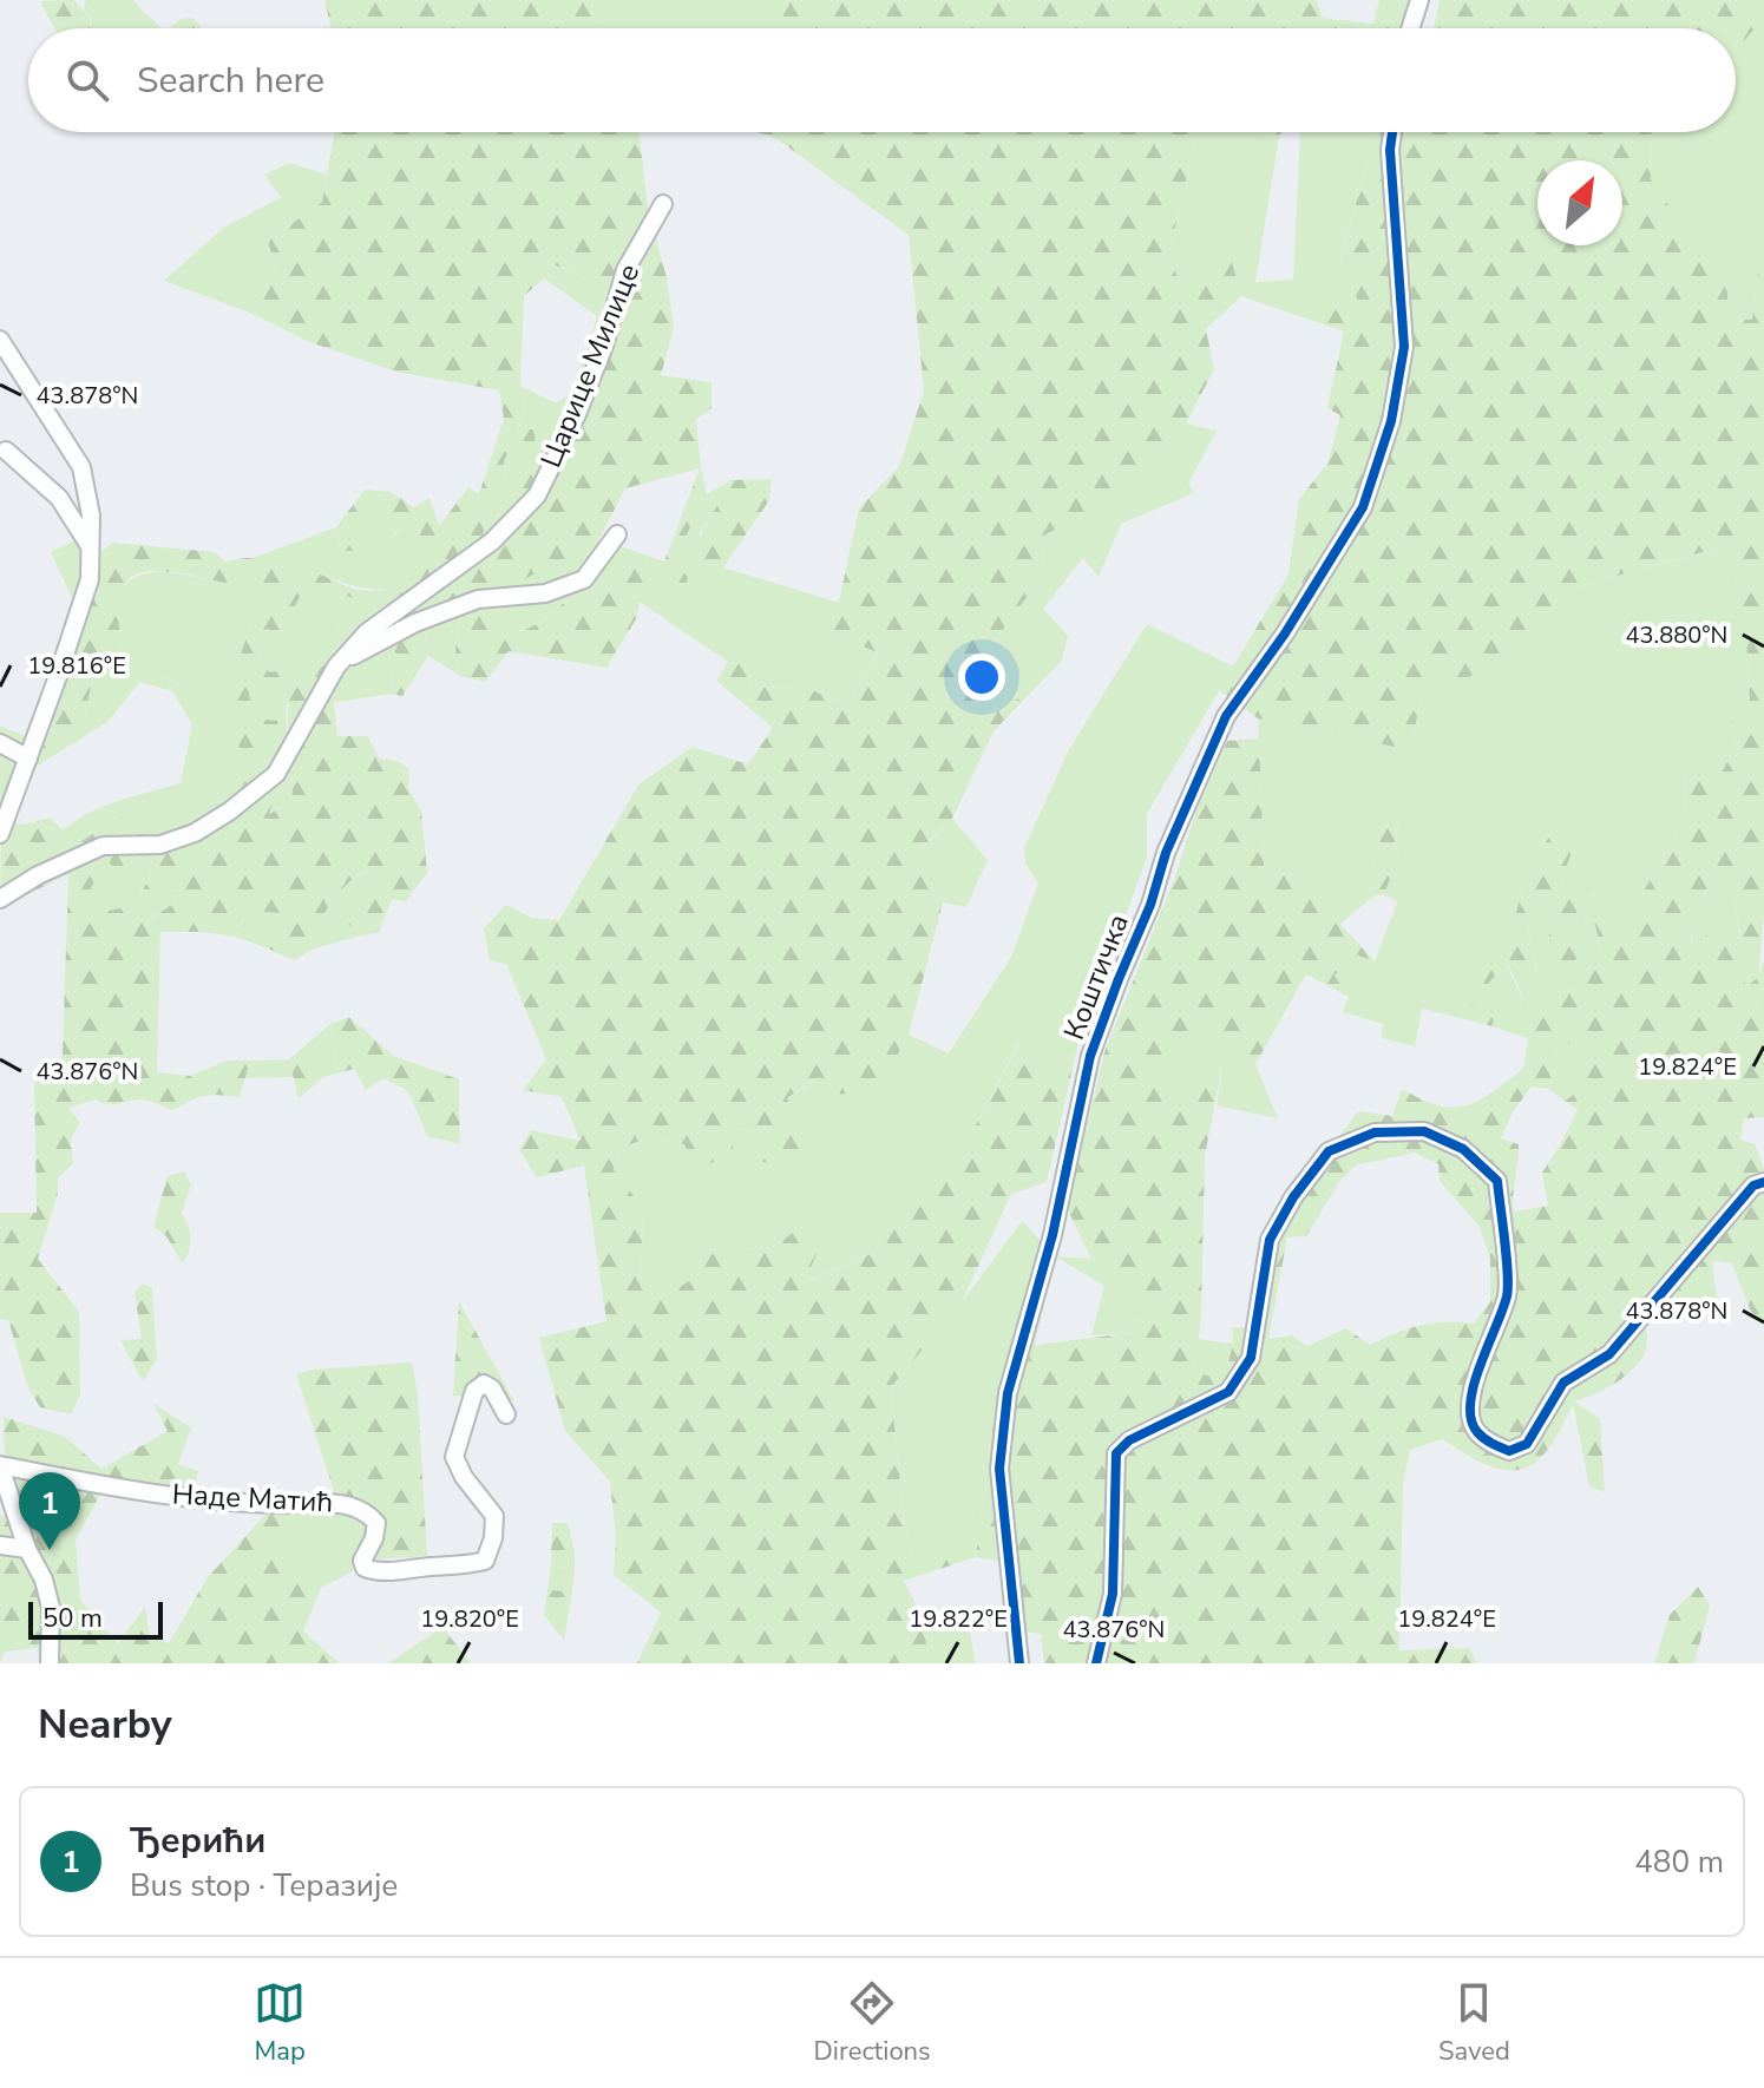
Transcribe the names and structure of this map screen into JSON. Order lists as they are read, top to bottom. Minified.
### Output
{"streets":{"street":["Царице Милице","Коштичка","Наде Матић"]},"scale_bar":"50 m","north":"top right","page":{"search":"Search here","pins":"1","scale":"50 m","heading":"Nearby","list":[{"mark":"1","name":"Ђерићи","note":"Bus stop · Теразије","value":"480 m"}],"nav":["Map","Directions","Saved"]},"coordinates":["43.878°N","43.880°N","19.816°E","19.824°E","43.876°N","19.820°E","19.822°E"]}
